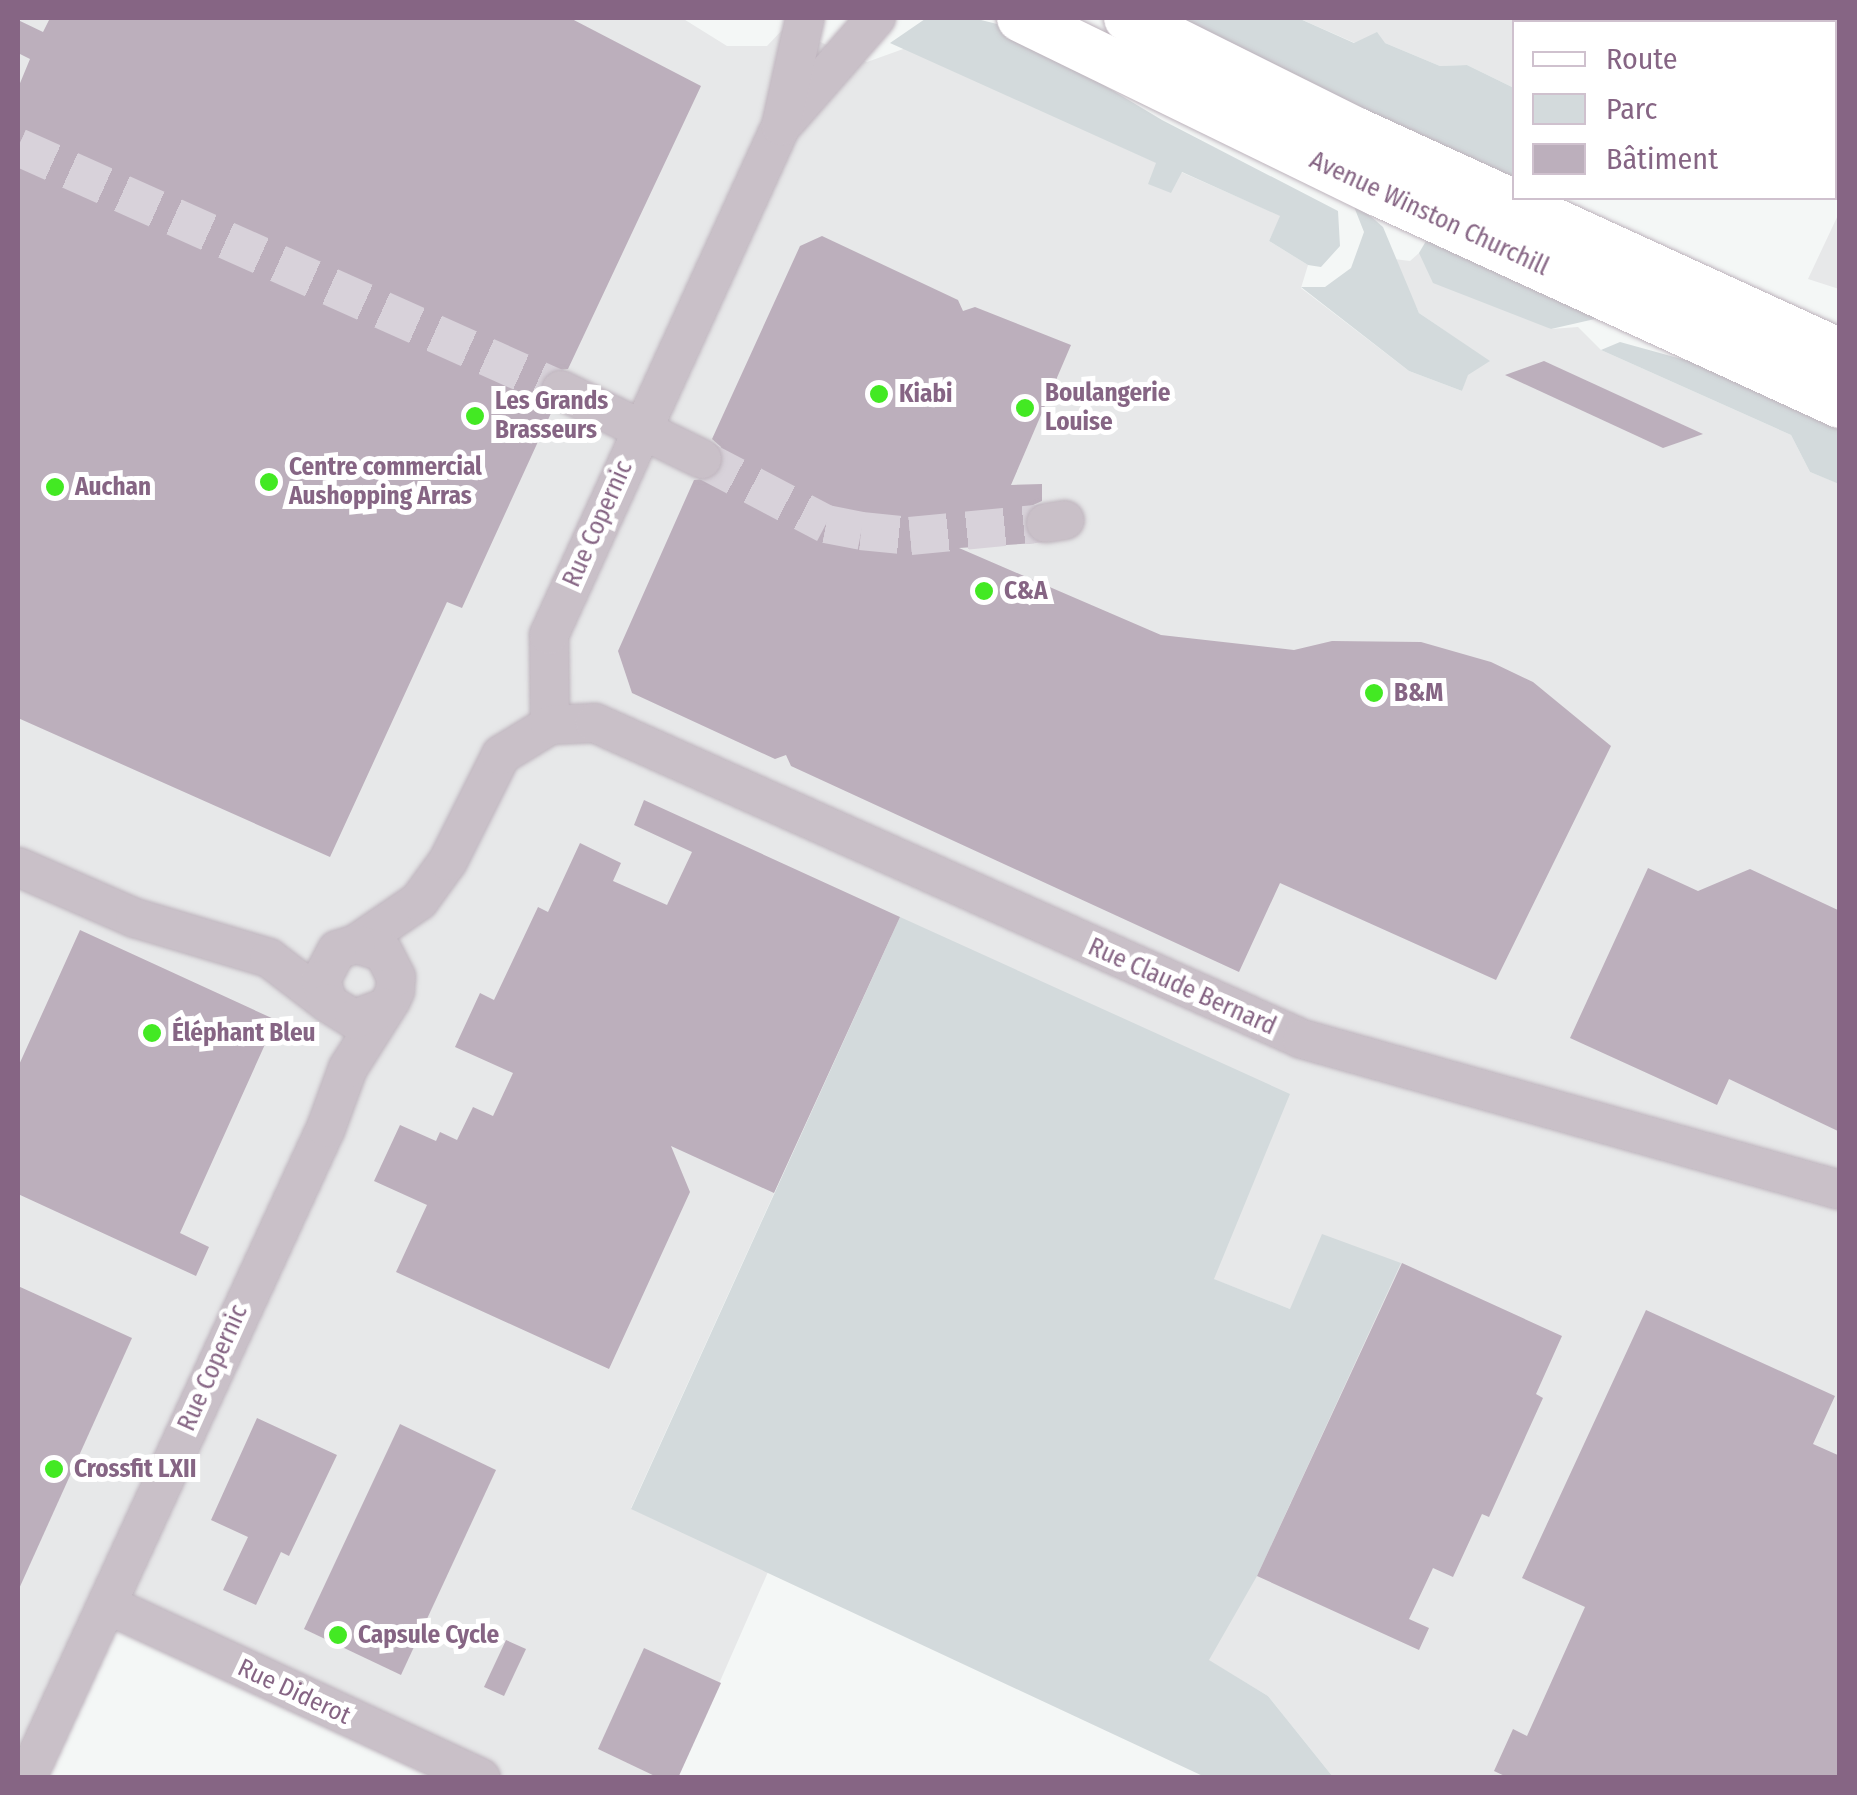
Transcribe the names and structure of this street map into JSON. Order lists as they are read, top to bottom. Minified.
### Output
{"streets":{"main road":["Avenue Winston Churchill"],"street":["Rue Copernic","Rue Claude Bernard","Rue Diderot"]},"crossings":[["Rue Copernic","Rue Claude Bernard"],["Rue Copernic","Rue Diderot"]],"places":["Kiabi","Boulangerie Louise","Les Grands Brasseurs","Centre commercial Aushopping Arras","Auchan","C&A","B&M","Éléphant Bleu","Crossfit LXII","Capsule Cycle"],"legend":["Route","Parc","Bâtiment"]}
